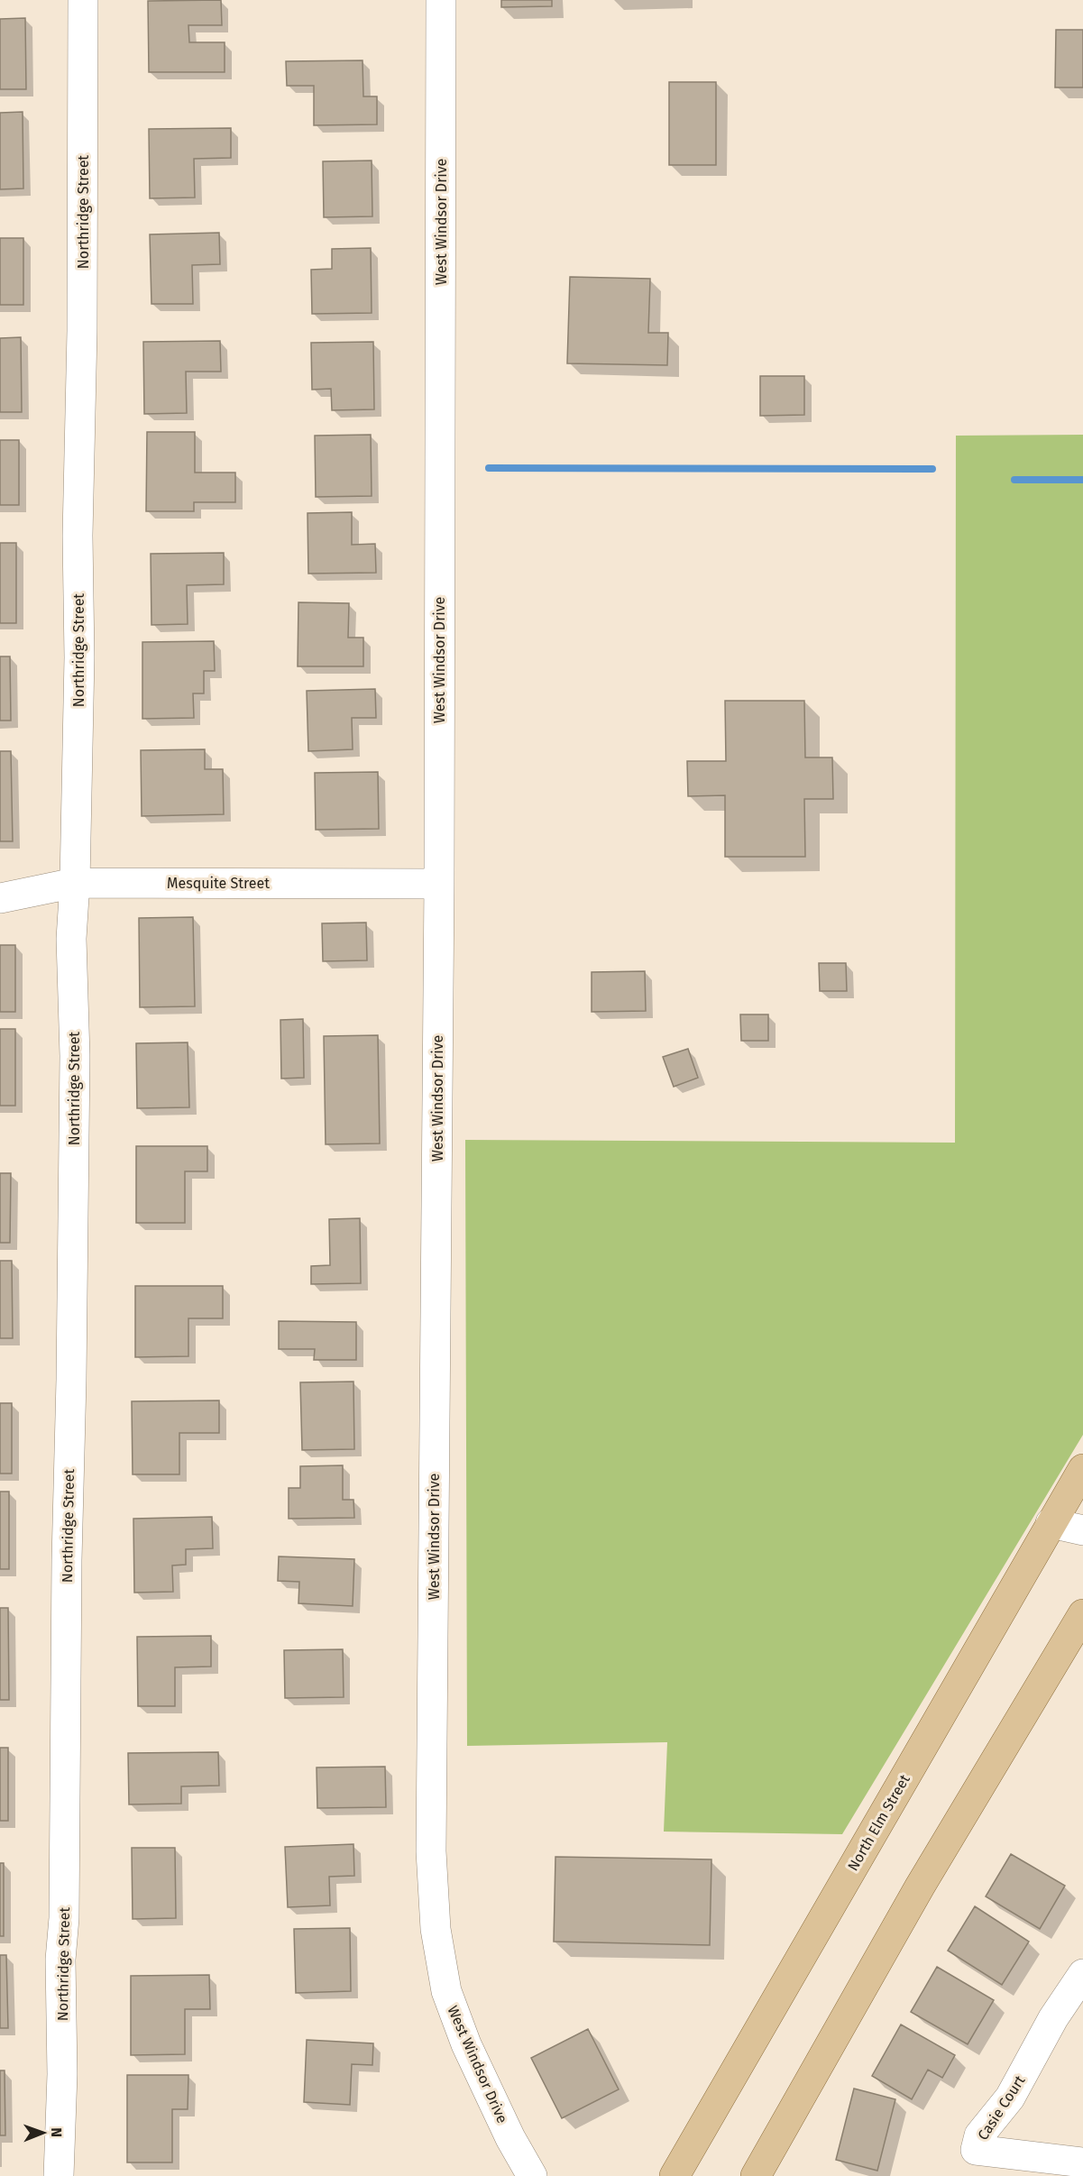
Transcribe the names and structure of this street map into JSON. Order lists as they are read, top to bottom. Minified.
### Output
{"streets":{"main road":["North Elm Street"],"street":["Northridge Street","West Windsor Drive","Mesquite Street","Casie Court"]},"crossings":[["Northridge Street","Mesquite Street"],["West Windsor Drive","Mesquite Street"]],"north":"right"}
